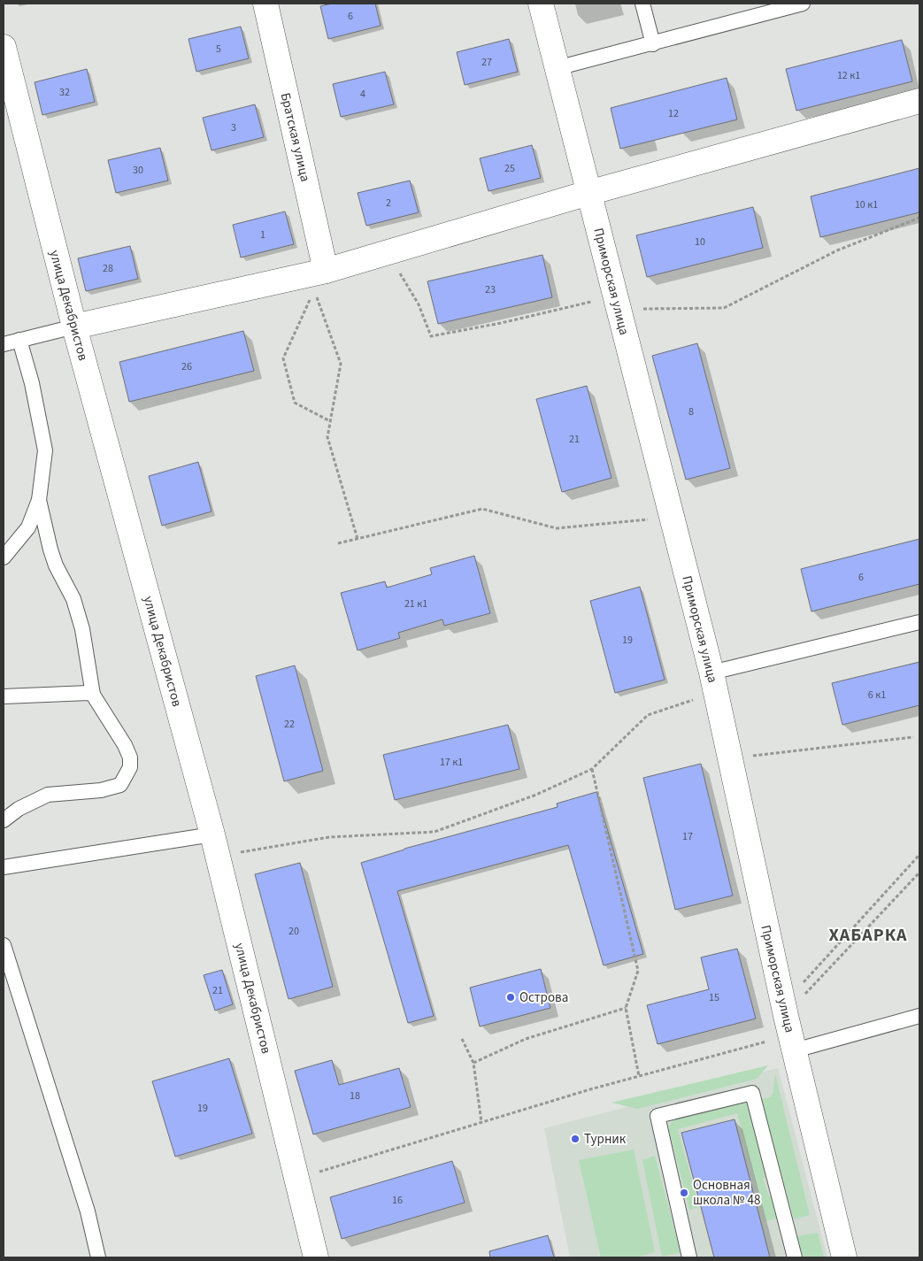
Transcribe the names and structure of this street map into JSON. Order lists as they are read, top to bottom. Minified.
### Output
{"streets":{"street":["Братская улица","Приморская улица","улица Декабристов"]},"districts":["ХАБАРКА"],"places":["Острова","Турник","Основная школа № 48"],"house_numbers":["6","5","27","12 к1","32","4","12","3","25","30","2","10 к1","1","10","28","23","26","8","21","6","21 к1","19","6 к1","22","17 к1","17","20","21","15","18","19","16"]}
